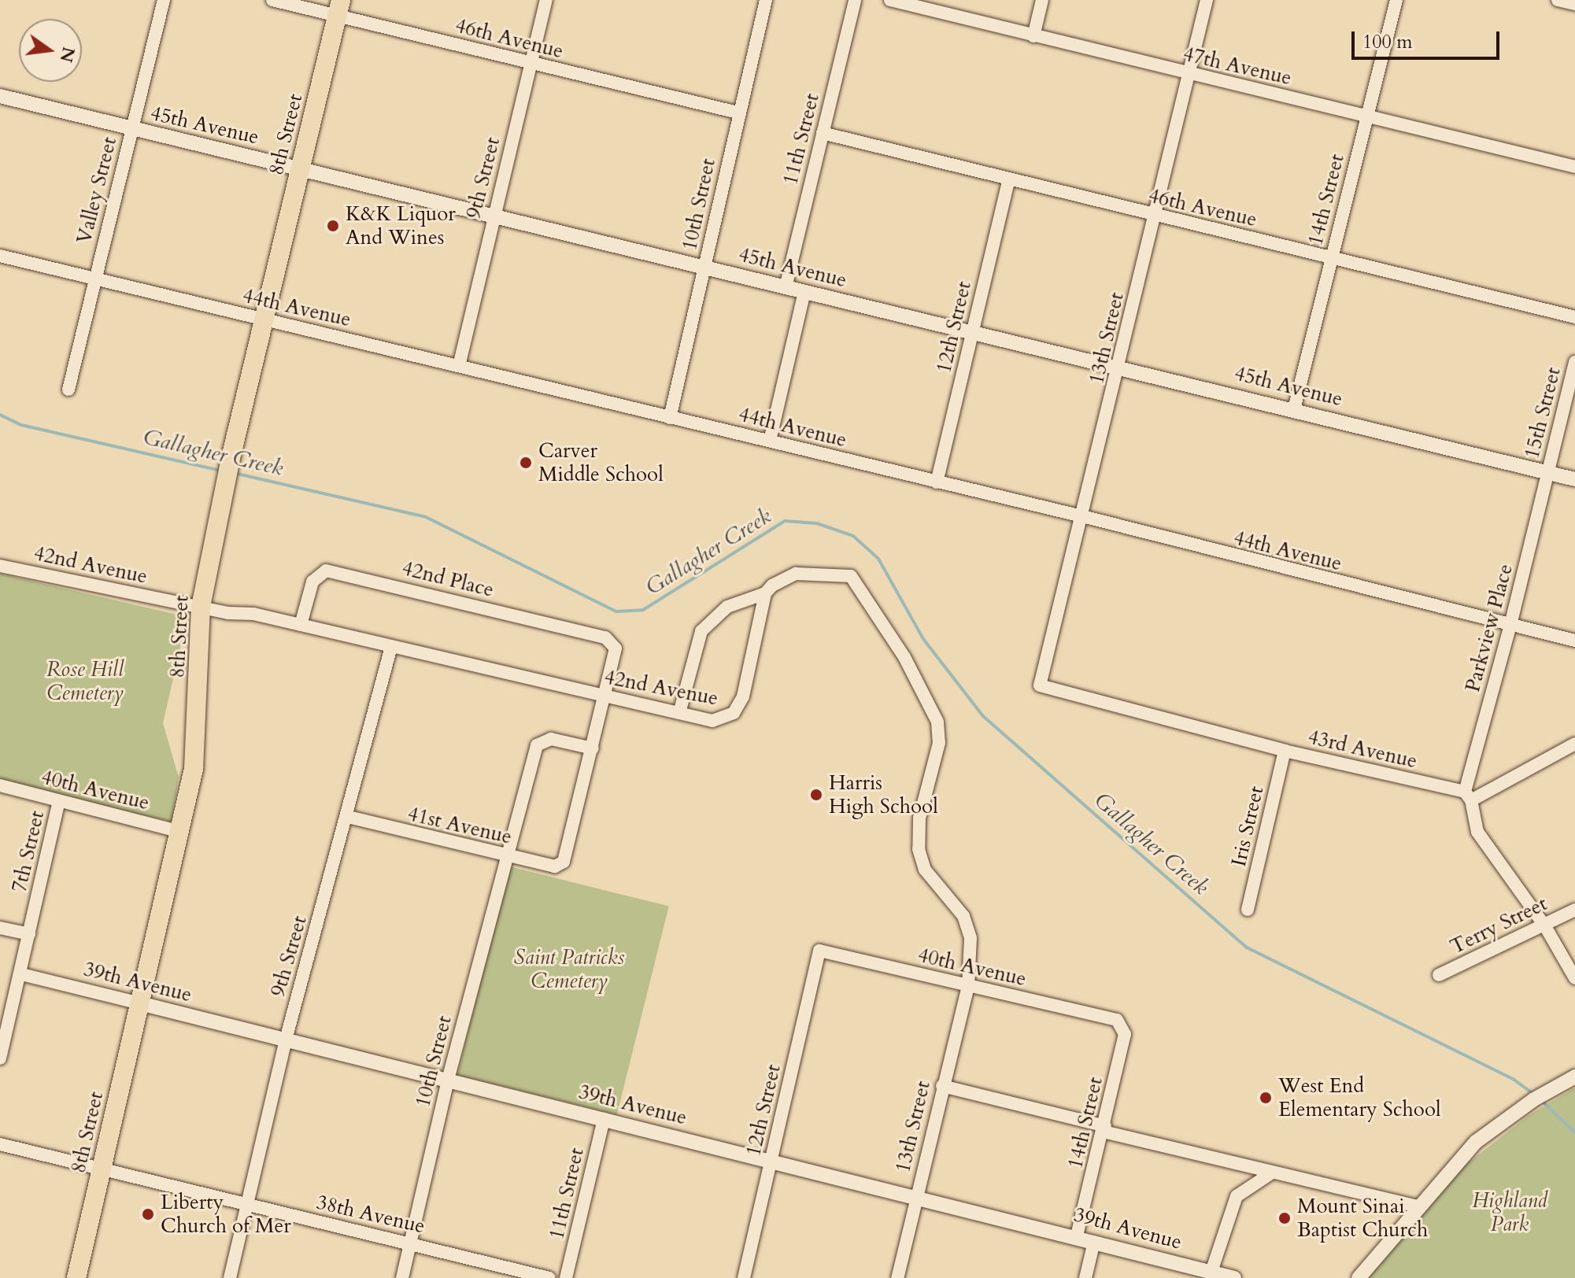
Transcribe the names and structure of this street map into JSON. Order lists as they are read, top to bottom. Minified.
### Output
{"streets":{"main road":["8th Street"],"street":["46th Avenue","47th Avenue","45th Avenue","11th Street","9th Street","Valley Street","14th Street","10th Street","44th Avenue","12th Street","13th Street","15th Street","42nd Avenue","42nd Place","Parkview Place","43rd Avenue","40th Avenue","41st Avenue","Iris Street","7th Street","Terry Street","39th Avenue","38th Avenue"]},"crossings":[["46th Avenue","8th Street"],["46th Avenue","11th Street"],["46th Avenue","9th Street"],["46th Avenue","14th Street"],["46th Avenue","10th Street"],["46th Avenue","12th Street"],["46th Avenue","13th Street"],["47th Avenue","14th Street"],["47th Avenue","13th Street"],["45th Avenue","8th Street"],["45th Avenue","11th Street"],["45th Avenue","9th Street"],["45th Avenue","Valley Street"],["45th Avenue","14th Street"],["45th Avenue","10th Street"],["45th Avenue","12th Street"],["45th Avenue","13th Street"],["45th Avenue","15th Street"],["45th Avenue","Parkview Place"],["8th Street","44th Avenue"],["8th Street","42nd Avenue"],["8th Street","40th Avenue"],["8th Street","39th Avenue"],["8th Street","38th Avenue"],["11th Street","39th Avenue"],["9th Street","44th Avenue"],["9th Street","42nd Avenue"],["9th Street","41st Avenue"],["9th Street","39th Avenue"],["9th Street","38th Avenue"],["Valley Street","44th Avenue"],["14th Street","40th Avenue"],["14th Street","39th Avenue"],["10th Street","44th Avenue"],["10th Street","41st Avenue"],["10th Street","39th Avenue"],["10th Street","38th Avenue"],["44th Avenue","12th Street"],["44th Avenue","13th Street"],["44th Avenue","Parkview Place"],["12th Street","40th Avenue"],["12th Street","39th Avenue"],["13th Street","43rd Avenue"],["13th Street","40th Avenue"],["13th Street","39th Avenue"],["15th Street","Parkview Place"],["42nd Avenue","42nd Place"],["Parkview Place","43rd Avenue"],["43rd Avenue","Iris Street"],["40th Avenue","7th Street"],["7th Street","39th Avenue"]],"water":["Gallagher Creek"],"parks":["Rose Hill Cemetery","Saint Patricks Cemetery","Highland Park"],"places":["K&K Liquor And Wines","Carver Middle School","Harris High School","West End Elementary School","Liberty Church of Mer","Mount Sinai Baptist Church"],"scale_bar":"100 m","north":"right"}
